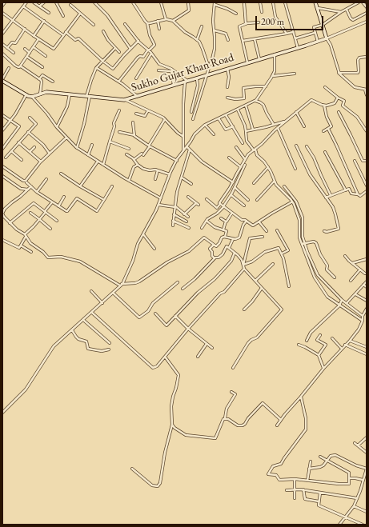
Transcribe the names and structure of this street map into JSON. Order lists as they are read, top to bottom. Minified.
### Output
{"streets":{"main road":["Sukho Gujar Khan Road"]},"scale_bar":"200 m"}
